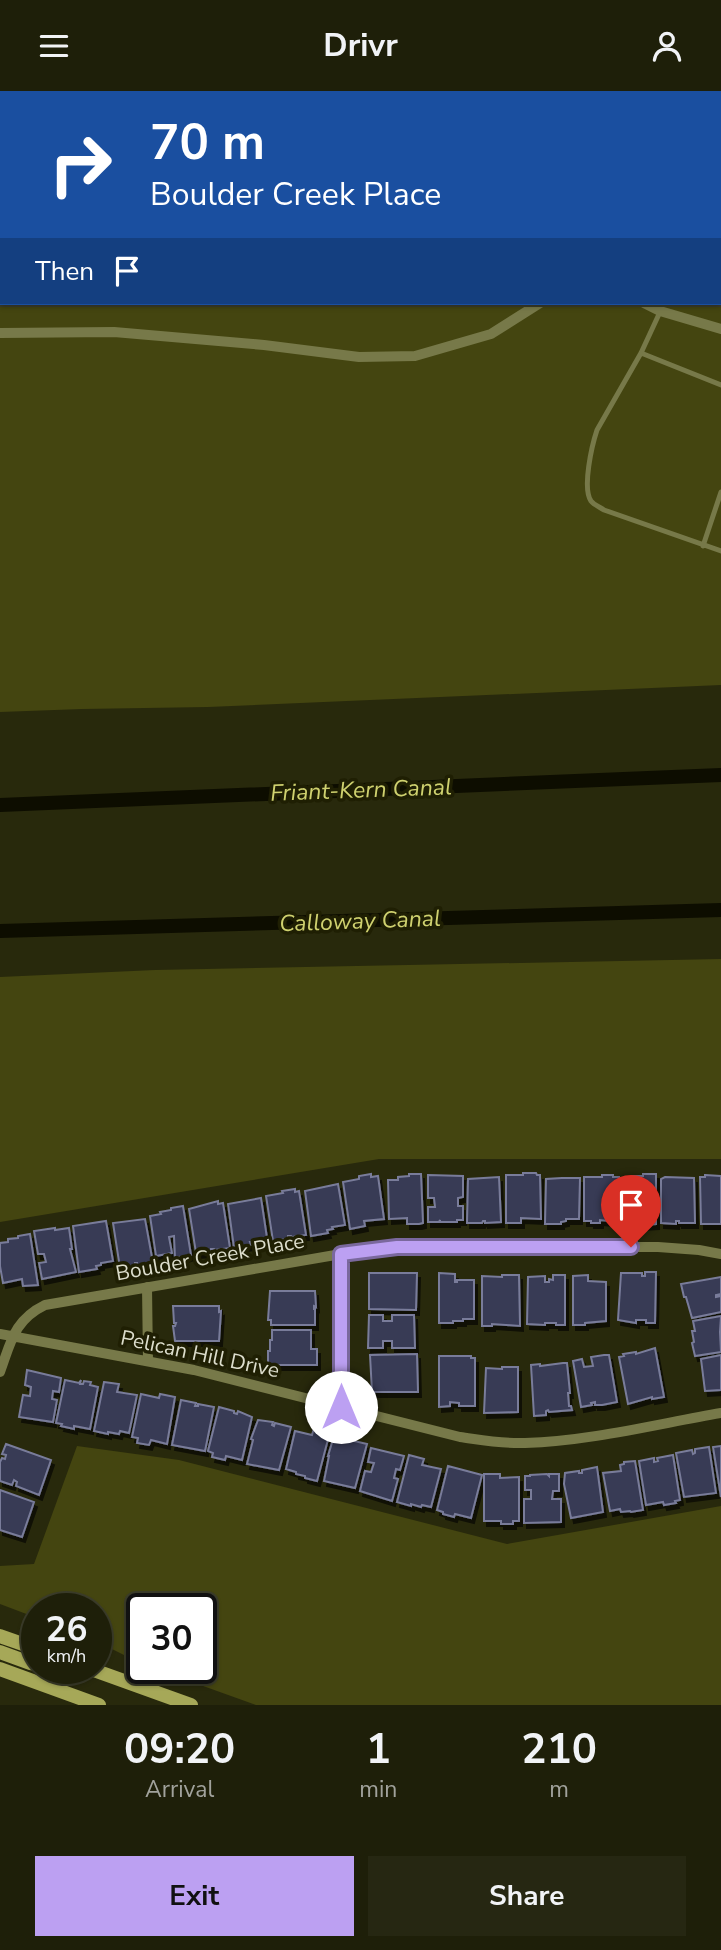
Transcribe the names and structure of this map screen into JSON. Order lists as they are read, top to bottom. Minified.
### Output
{"streets":{"street":["Boulder Creek Place","Pelican Hill Drive"]},"crossings":[["Boulder Creek Place","Pelican Hill Drive"]],"water":["Friant-Kern Canal","Calloway Canal"],"page":{"header":"Drivr","turn":["70 m","Boulder Creek Place"],"then":"Then","speed":"26 km/h","limit":"30","eta":["09:20","Arrival","1","min","210","m"],"buttons":["Exit","Share"]}}
